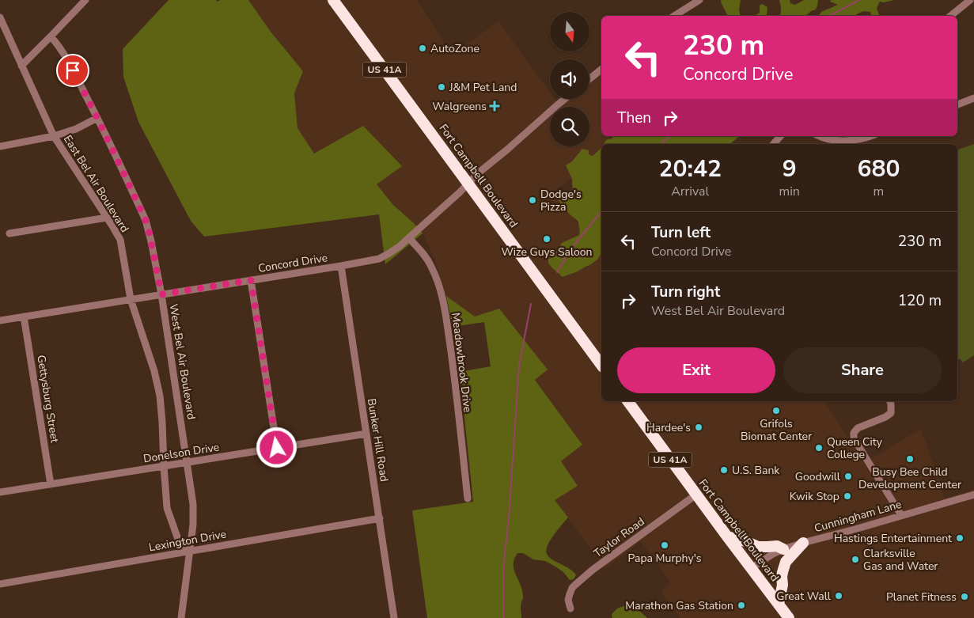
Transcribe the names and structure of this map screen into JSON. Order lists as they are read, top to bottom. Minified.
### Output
{"streets":{"highway":["US 41A","Fort Campbell Boulevard"],"street":["East Bel Air Boulevard","Concord Drive","West Bel Air Boulevard","Meadowbrook Drive","Gettysburg Street","Bunker Hill Road","Donelson Drive","Cunningham Lane","Taylor Road","Lexington Drive"]},"crossings":[["Fort Campbell Boulevard","Concord Drive"],["Fort Campbell Boulevard","Cunningham Lane"],["Fort Campbell Boulevard","Taylor Road"],["East Bel Air Boulevard","Concord Drive"],["East Bel Air Boulevard","West Bel Air Boulevard"],["East Bel Air Boulevard","Donelson Drive"],["East Bel Air Boulevard","Lexington Drive"],["Concord Drive","West Bel Air Boulevard"],["Concord Drive","Meadowbrook Drive"],["Concord Drive","Gettysburg Street"],["Concord Drive","Bunker Hill Road"],["West Bel Air Boulevard","Donelson Drive"],["West Bel Air Boulevard","Lexington Drive"],["Gettysburg Street","Donelson Drive"],["Bunker Hill Road","Donelson Drive"],["Bunker Hill Road","Lexington Drive"]],"places":{"other":["AutoZone","J&M Pet Land","Dodge's Pizza","Wize Guys Saloon","Grifols Biomat Center","Hardee's","Queen City College","Busy Bee Child Development Center","U.S. Bank","Goodwill","Kwik Stop","Hastings Entertainment","Papa Murphy's","Clarksville Gas and Water","Great Wall","Planet Fitness","Marathon Gas Station"],"health":["Walgreens"]},"north":"bottom","page":{"turn":["230 m","Concord Drive"],"then":"Then","eta":["20:42","Arrival","9","min","680","m"],"list":[{"name":"Turn left","note":"Concord Drive","value":"230 m"},{"name":"Turn right","note":"West Bel Air Boulevard","value":"120 m"}],"buttons":["Exit","Share"]}}
